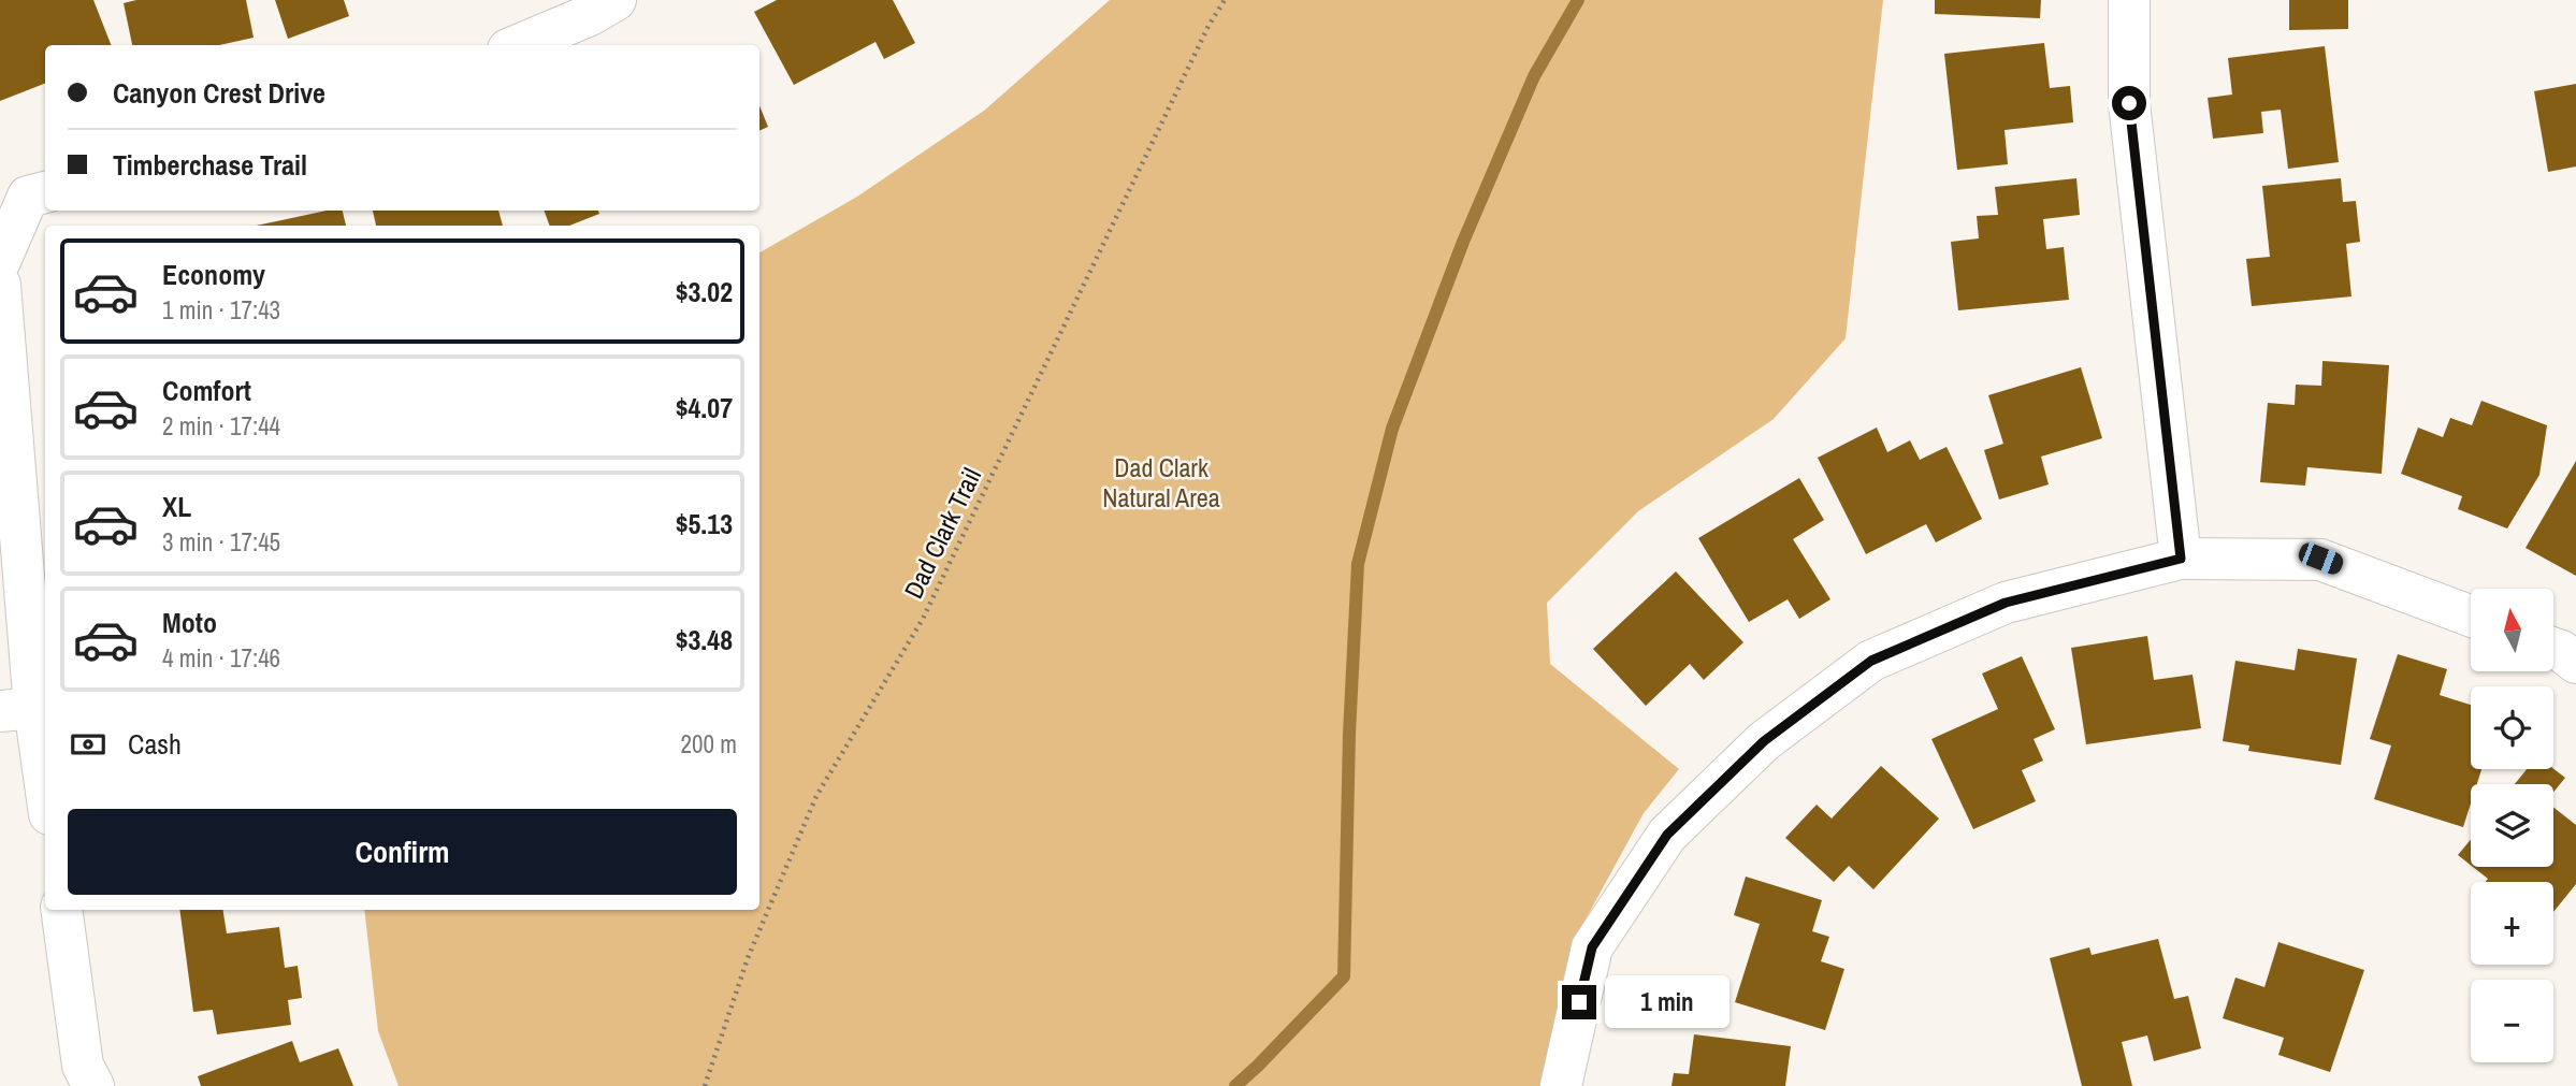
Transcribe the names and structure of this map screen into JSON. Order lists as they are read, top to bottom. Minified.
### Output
{"streets":{"path":["Dad Clark Trail"]},"parks":["Dad Clark Natural Area"],"north":"top","page":{"banner":["Canyon Crest Drive","Timberchase Trail"],"list":[{"name":"Economy","note":"1 min · 17:43","value":"$3.02"},{"name":"Comfort","note":"2 min · 17:44","value":"$4.07"},{"name":"XL","note":"3 min · 17:45","value":"$5.13"},{"name":"Moto","note":"4 min · 17:46","value":"$3.48"}],"map_buttons":["+","−"],"pay":["Cash","200 m"],"buttons":"Confirm","bubble":"1 min"}}
